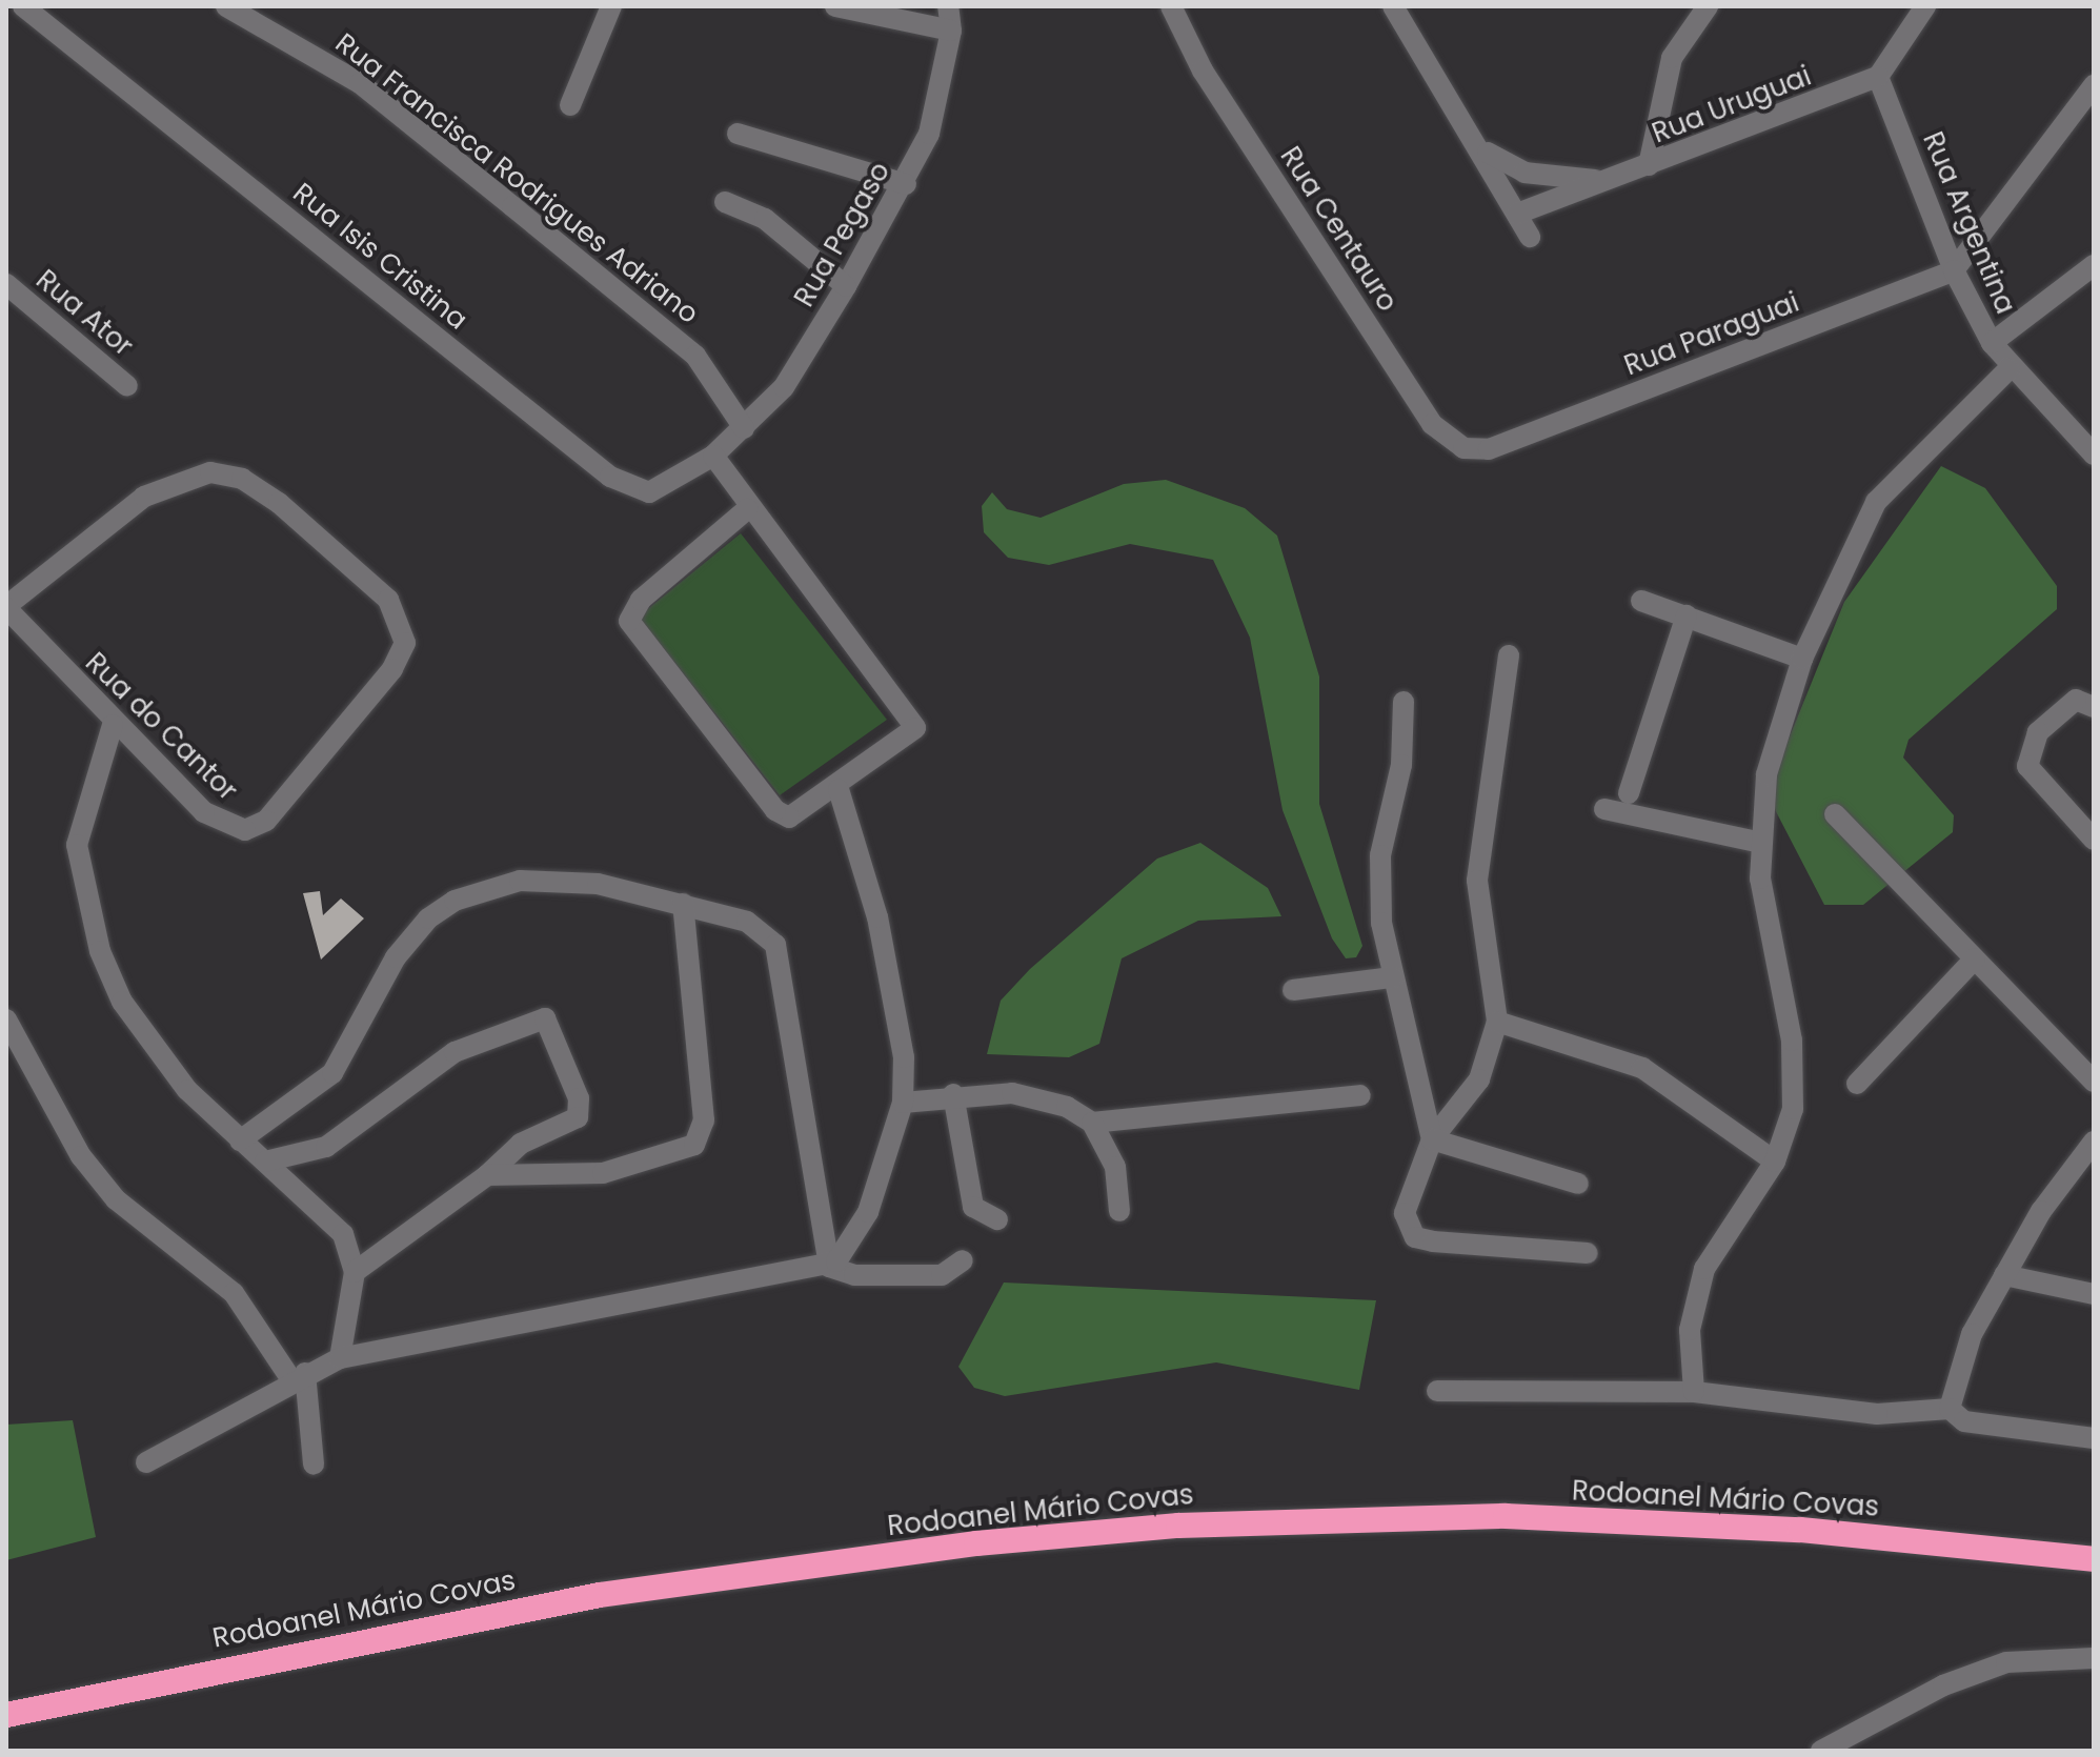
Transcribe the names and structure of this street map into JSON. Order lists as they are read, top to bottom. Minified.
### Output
{"streets":{"highway":["Rodoanel Mário Covas"],"street":["Rua Uruguai","Rua Francisca Rodrigues Adriano","Rua Argentina","Rua Centauro","Rua Pegaso","Rua Isis Cristina","Rua Ator","Rua Paraguai","Rua do Cantor"]},"crossings":[["Rua Uruguai","Rua Argentina"],["Rua Francisca Rodrigues Adriano","Rua Pegaso"],["Rua Argentina","Rua Paraguai"],["Rua Centauro","Rua Paraguai"],["Rua Pegaso","Rua Isis Cristina"]]}
